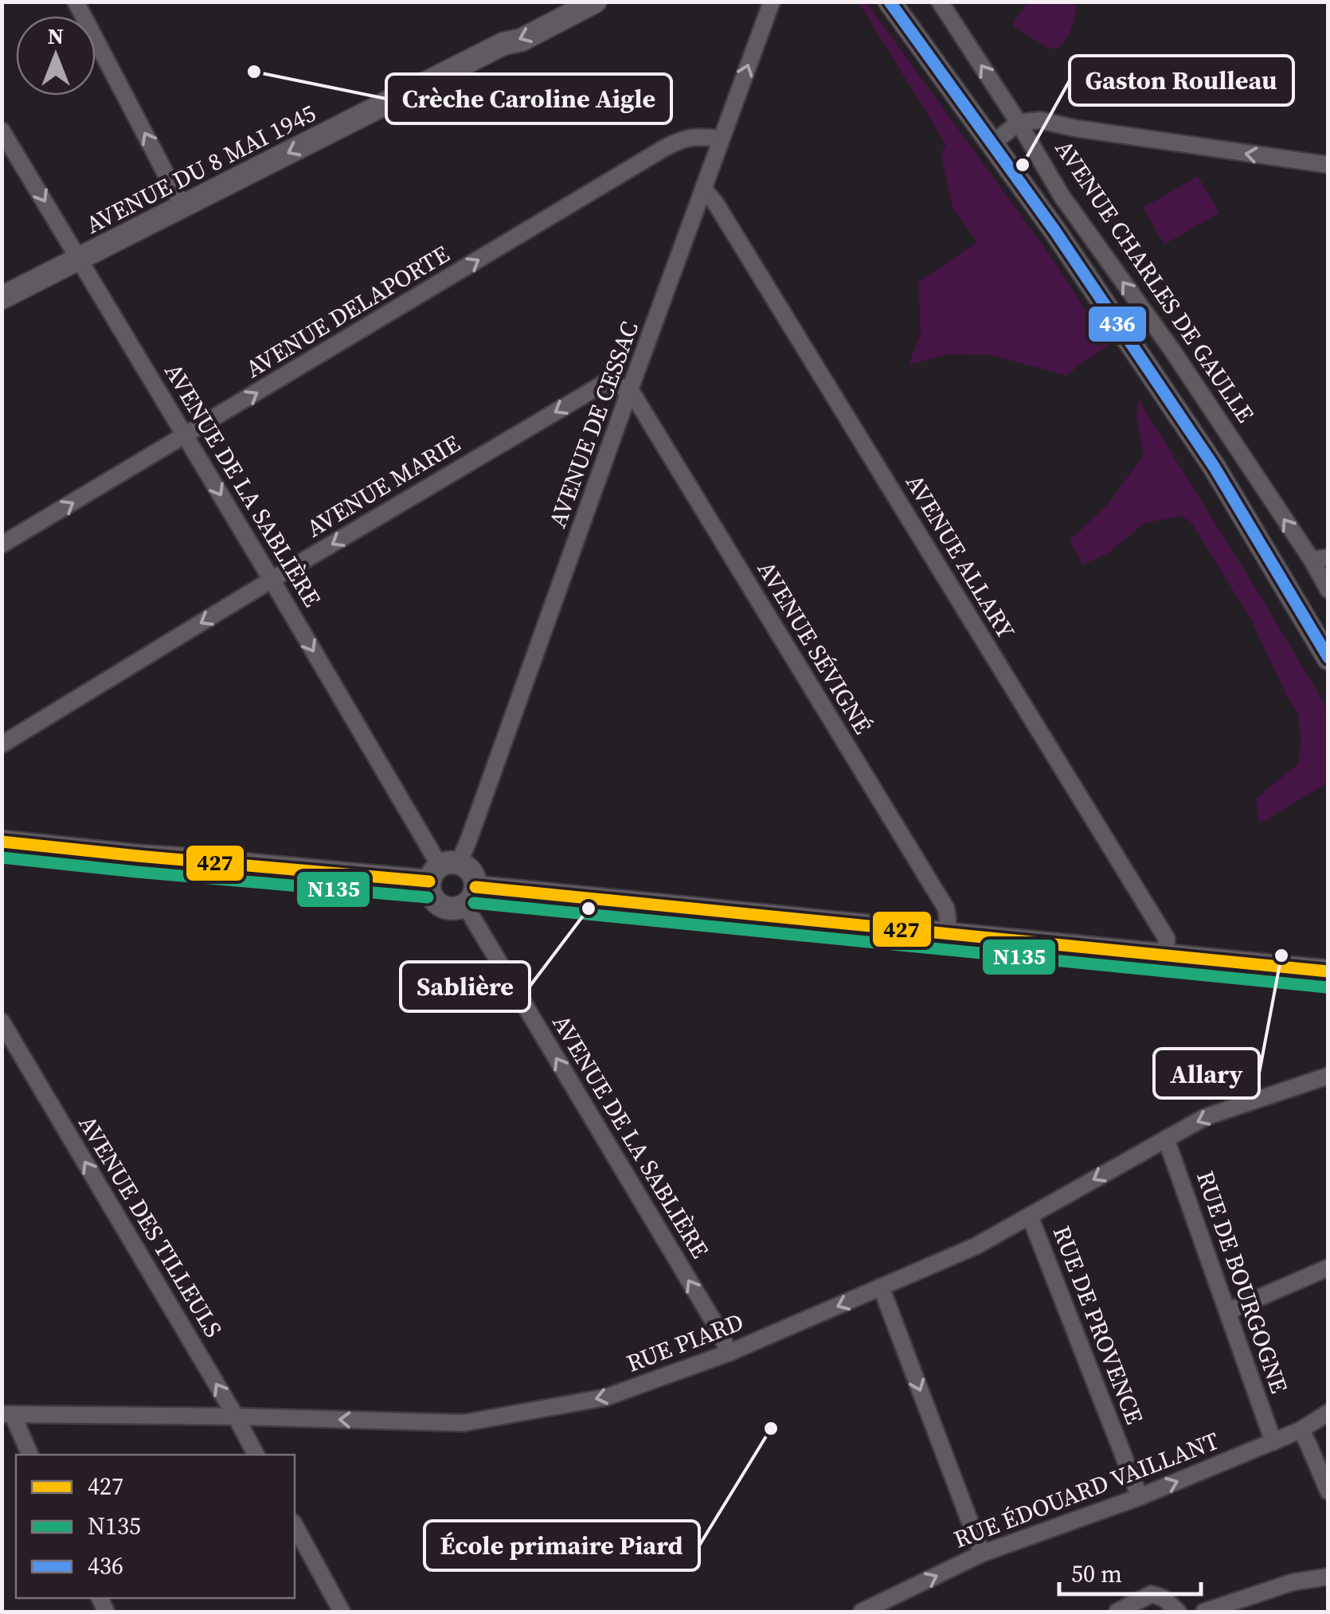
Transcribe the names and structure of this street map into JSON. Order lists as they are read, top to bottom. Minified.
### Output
{"streets":{"street":["AVENUE DU 8 MAI 1945","AVENUE CHARLES DE GAULLE","AVENUE DELAPORTE","AVENUE DE CESSAC","AVENUE DE LA SABLIÈRE","AVENUE MARIE","AVENUE ALLARY","AVENUE SÉVIGNÉ","AVENUE DES TILLEULS","RUE DE BOURGOGNE","RUE DE PROVENCE","RUE PIARD","RUE ÉDOUARD VAILLANT"]},"crossings":[["AVENUE DU 8 MAI 1945","AVENUE DE LA SABLIÈRE"],["AVENUE DELAPORTE","AVENUE DE CESSAC"],["AVENUE DELAPORTE","AVENUE DE LA SABLIÈRE"],["AVENUE DE CESSAC","AVENUE DE LA SABLIÈRE"],["AVENUE DE CESSAC","AVENUE MARIE"],["AVENUE DE CESSAC","AVENUE ALLARY"],["AVENUE DE CESSAC","AVENUE SÉVIGNÉ"],["AVENUE DE LA SABLIÈRE","AVENUE MARIE"],["AVENUE DE LA SABLIÈRE","RUE PIARD"],["AVENUE MARIE","AVENUE SÉVIGNÉ"],["AVENUE DES TILLEULS","RUE PIARD"],["RUE DE BOURGOGNE","RUE PIARD"],["RUE DE BOURGOGNE","RUE ÉDOUARD VAILLANT"],["RUE DE PROVENCE","RUE PIARD"],["RUE DE PROVENCE","RUE ÉDOUARD VAILLANT"]],"one_way":["AVENUE DU 8 MAI 1945","AVENUE DELAPORTE","AVENUE MARIE","AVENUE DES TILLEULS","RUE PIARD"],"places":["Crèche Caroline Aigle","Gaston Roulleau","Sablière","Allary","École primaire Piard"],"lines":["transit line 436","transit line 427","transit line N135"],"legend":["427","N135","436"],"scale_bar":"50 m","north":"top"}
